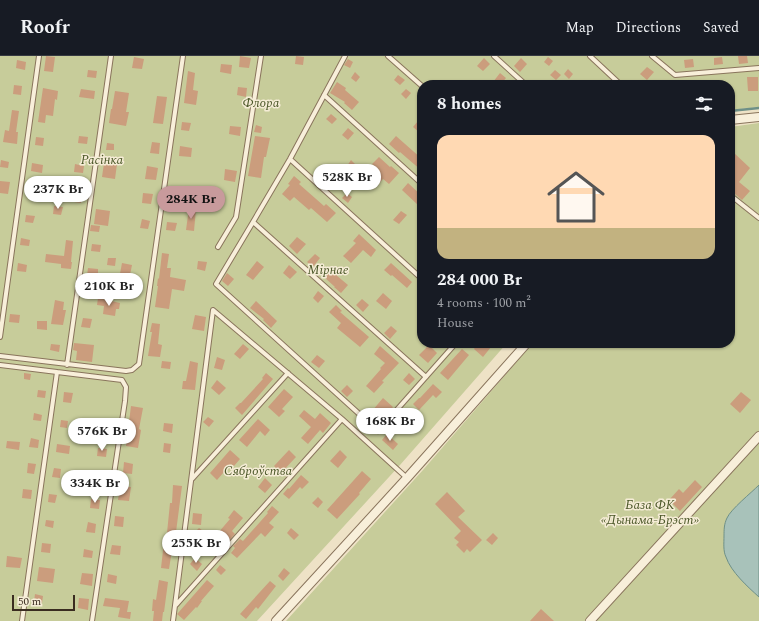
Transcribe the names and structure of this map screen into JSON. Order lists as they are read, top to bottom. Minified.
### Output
{"parks":["Флора","Расінка","Мірнае","Сяброўства","База ФК «Дынама-Брэст»"],"scale_bar":"50 m","page":{"header":"Roofr","nav":["Map","Directions","Saved"],"heading":"8 homes","list":[{"name":"284 000 Br","note":"4 rooms · 100 m² · House"}],"price":["528K Br","237K Br","284K Br","210K Br","168K Br","576K Br","334K Br","255K Br"],"scale":"50 m"}}
